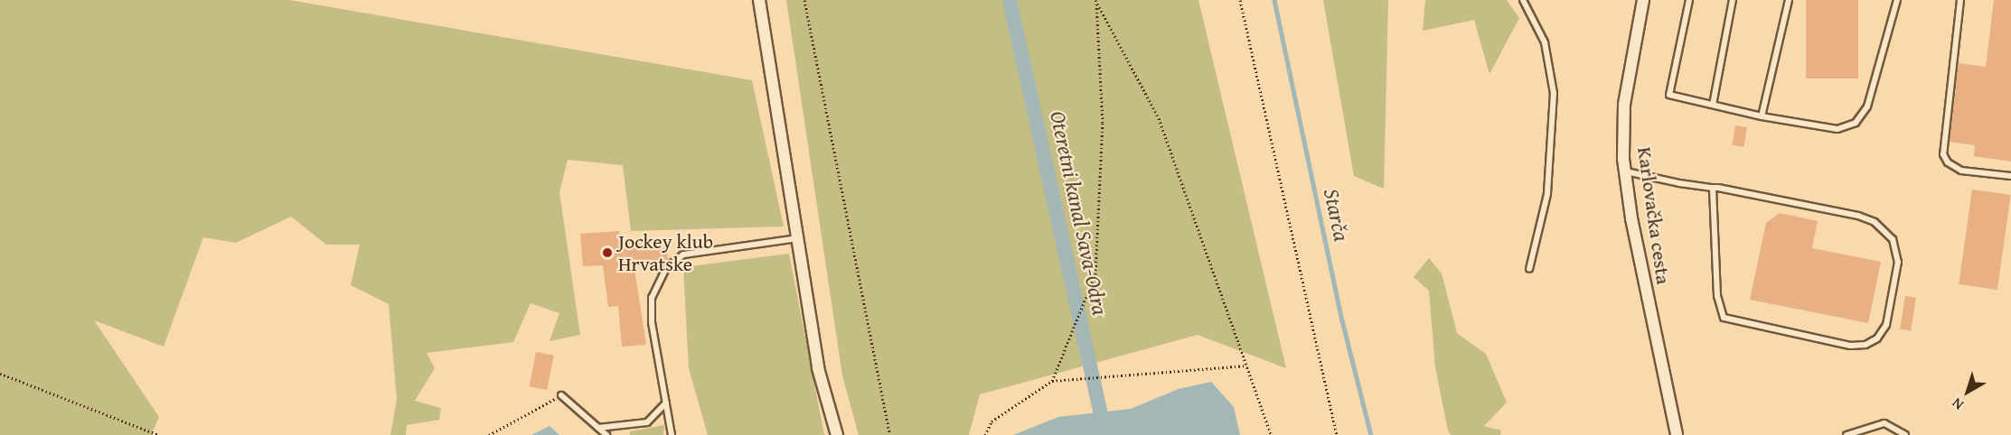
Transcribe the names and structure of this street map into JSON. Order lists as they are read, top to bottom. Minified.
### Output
{"streets":{"street":["Karlovačka cesta"]},"water":["Oteretni kanal Sava-Odra","Starča"],"places":["Jockey klub Hrvatske"],"north":"bottom left"}
